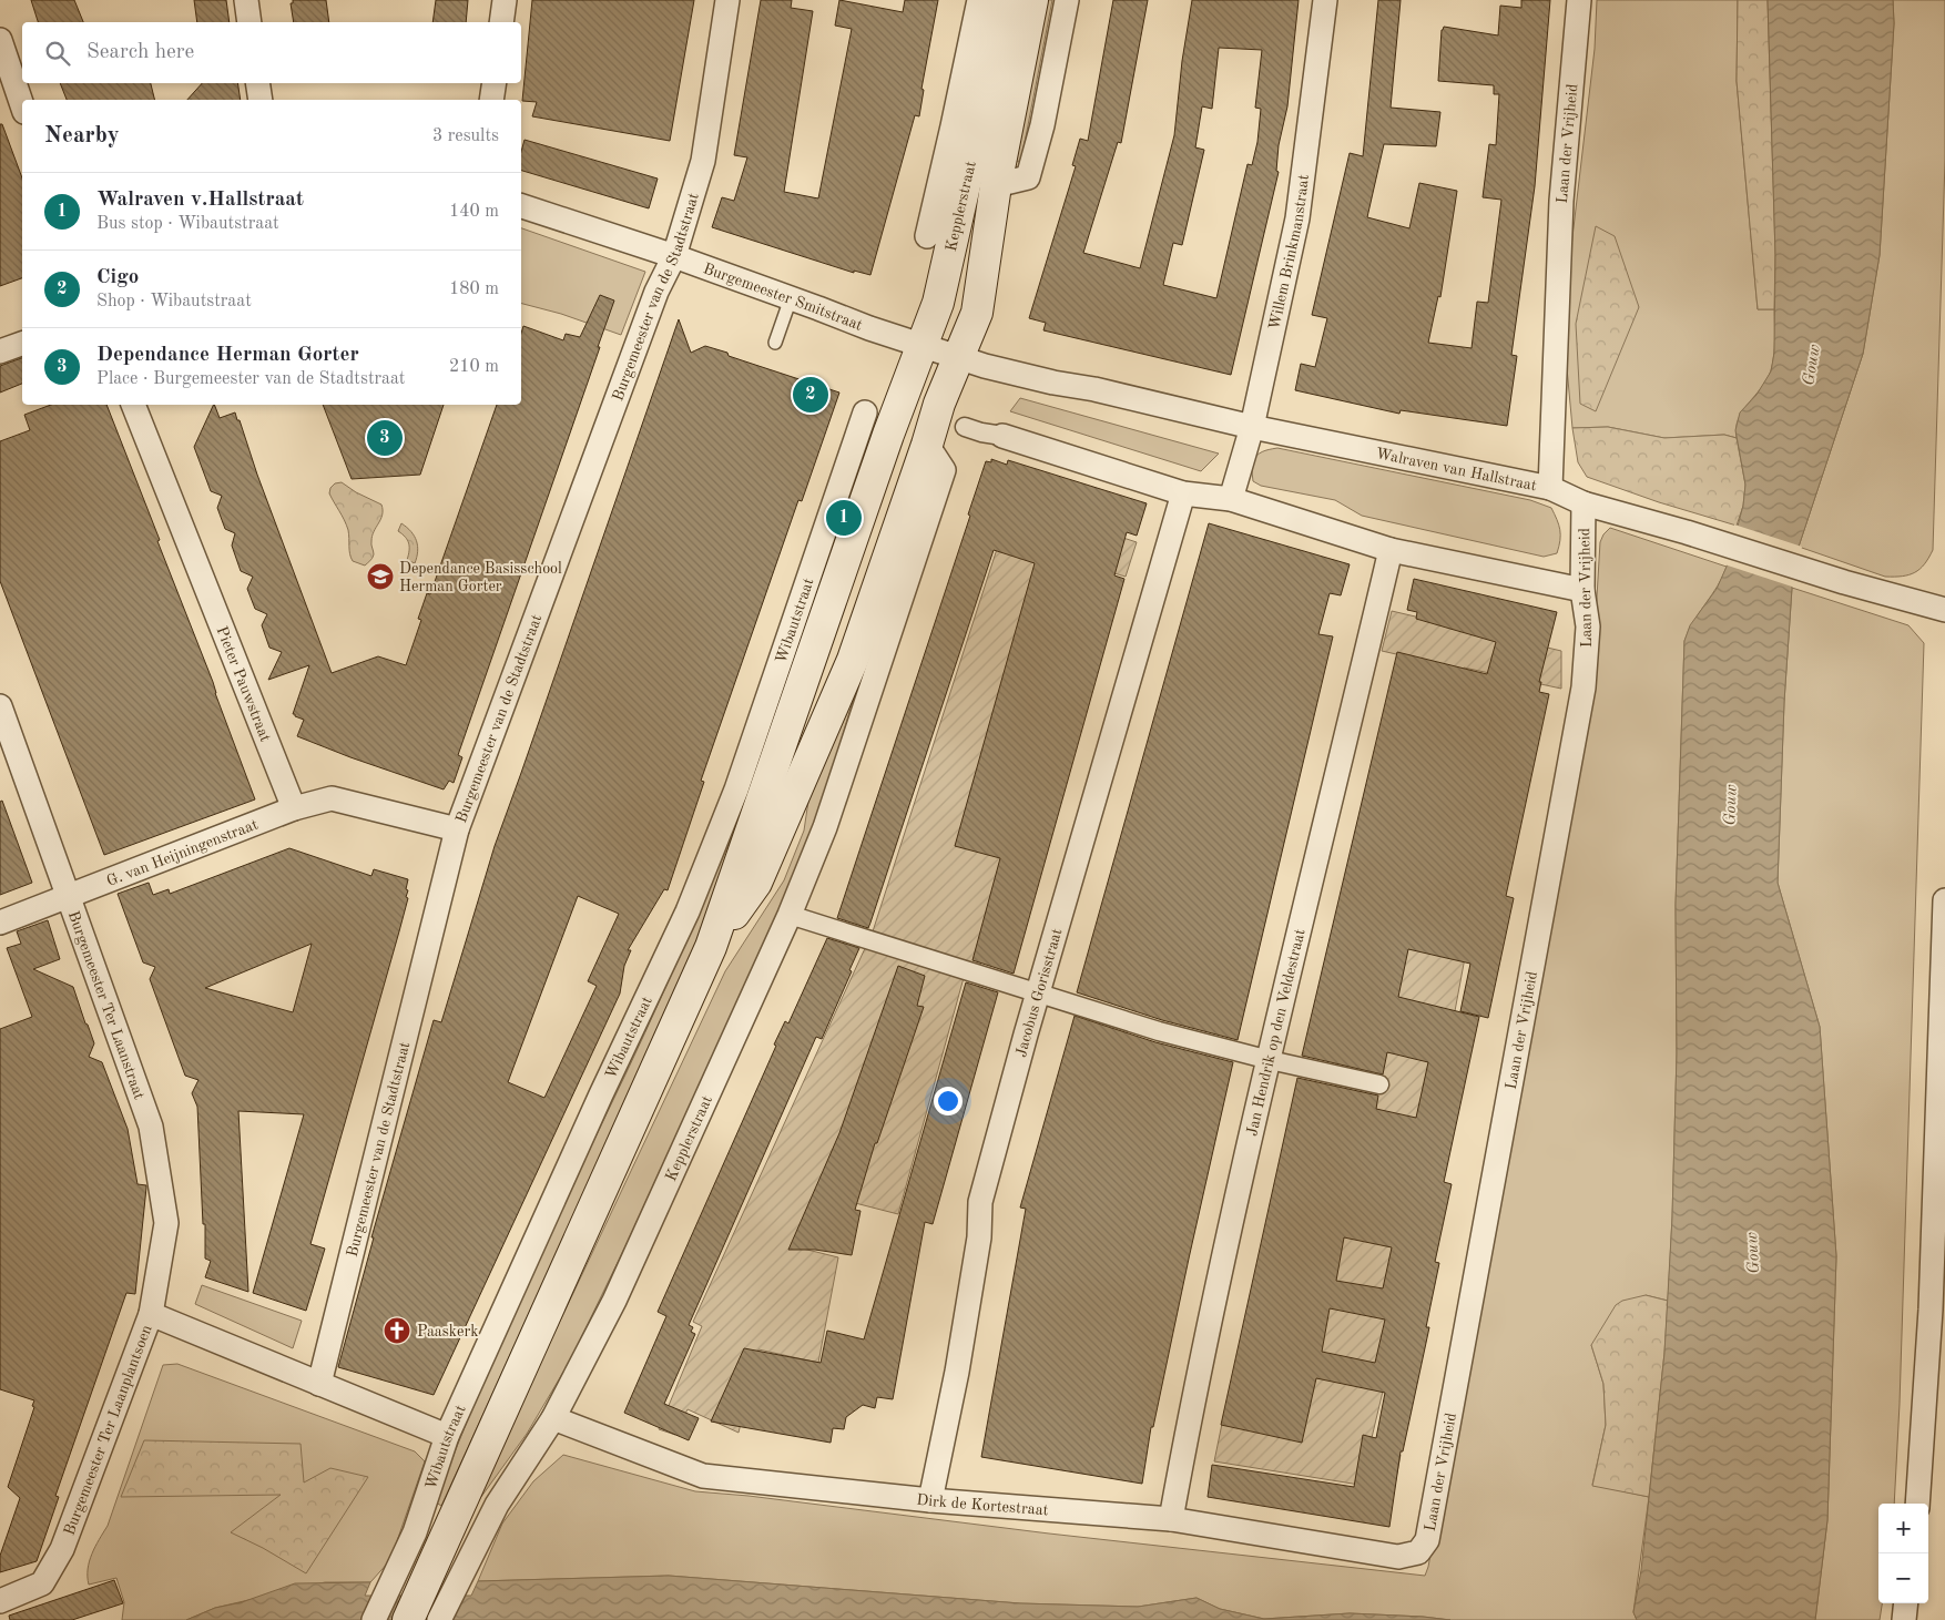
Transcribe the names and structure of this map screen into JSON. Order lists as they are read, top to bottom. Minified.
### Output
{"streets":{"main road":["Kepplerstraat","Wibautstraat"],"street":["Laan der Vrijheid","Willem Brinkmanstraat","Burgemeester van de Stadtstraat","Burgemeester Smitstraat","Walraven van Hallstraat","Pieter Pauwstraat","G. van Heijningenstraat","Jacobus Gorisstraat","Burgemeester Ter Laanstraat","Jan Hendrik op den Veldestraat","Burgemeester Ter Laanplantsoen","Dirk de Kortestraat"]},"crossings":[["Laan der Vrijheid","Walraven van Hallstraat"],["Laan der Vrijheid","Dirk de Kortestraat"],["Kepplerstraat","Burgemeester Smitstraat"],["Kepplerstraat","Walraven van Hallstraat"],["Kepplerstraat","Wibautstraat"],["Kepplerstraat","Dirk de Kortestraat"],["Willem Brinkmanstraat","Walraven van Hallstraat"],["Burgemeester van de Stadtstraat","Burgemeester Smitstraat"],["Burgemeester van de Stadtstraat","Burgemeester Ter Laanplantsoen"],["Burgemeester Smitstraat","Walraven van Hallstraat"],["Burgemeester Smitstraat","Wibautstraat"],["Wibautstraat","Burgemeester Ter Laanplantsoen"],["Pieter Pauwstraat","G. van Heijningenstraat"],["G. van Heijningenstraat","Burgemeester Ter Laanstraat"],["Jacobus Gorisstraat","Dirk de Kortestraat"],["Burgemeester Ter Laanstraat","Burgemeester Ter Laanplantsoen"],["Jan Hendrik op den Veldestraat","Dirk de Kortestraat"]],"water":["Gouw"],"places":{"school or university":["Dependance Basisschool Herman Gorter"],"church":["Paaskerk"]},"page":{"search":"Search here","heading":["Nearby","3 results"],"list":[{"mark":"1","name":"Walraven v.Hallstraat","note":"Bus stop · Wibautstraat","value":"140 m"},{"mark":"2","name":"Cigo","note":"Shop · Wibautstraat","value":"180 m"},{"mark":"3","name":"Dependance Herman Gorter","note":"Place · Burgemeester van de Stadtstraat","value":"210 m"}],"pins":["2","3","1"],"map_buttons":["+","−"]}}
